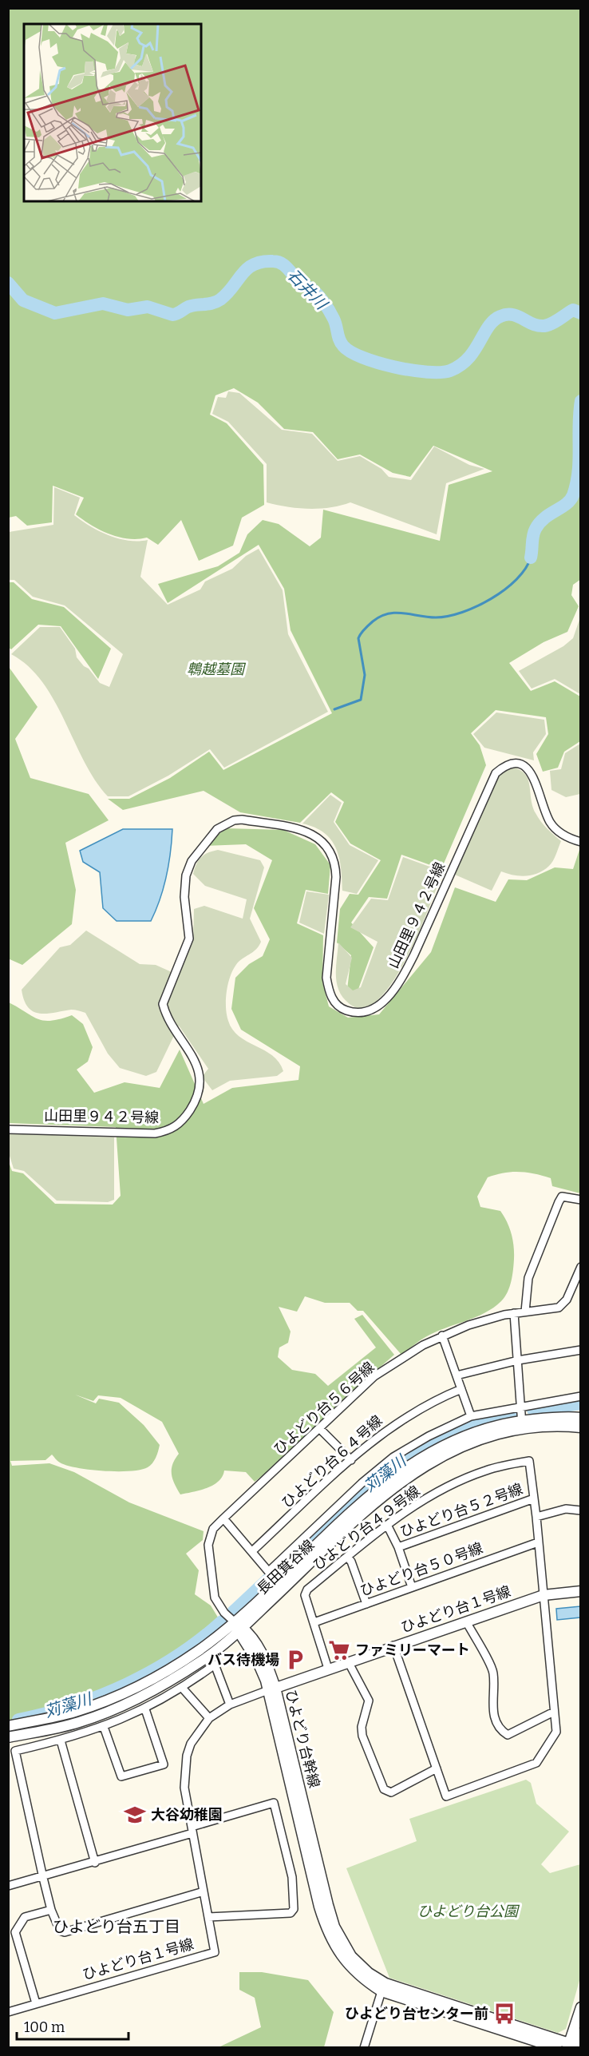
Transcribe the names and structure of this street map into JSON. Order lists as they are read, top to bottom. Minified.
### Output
{"streets":{"street":["山田里９４２号線","ひよどり台５６号線","ひよどり台６４号線","ひよどり台５２号線","ひよどり台４９号線","長田箕谷線","ひよどり台５０号線","ひよどり台１号線","ひよどり台幹線"]},"crossings":[["ひよどり台５６号線","長田箕谷線"],["ひよどり台５６号線","ひよどり台幹線"],["ひよどり台５２号線","ひよどり台４９号線"],["ひよどり台４９号線","ひよどり台５０号線"],["ひよどり台４９号線","ひよどり台１号線"],["長田箕谷線","ひよどり台幹線"],["ひよどり台１号線","ひよどり台幹線"]],"districts":["ひよどり台五丁目"],"water":["石井川","苅藻川"],"parks":["鵯越墓園","ひよどり台公園"],"places":{"supermarket":["ファミリーマート"],"parking":["バス待機場"],"school or university":["大谷幼稚園"],"bus stop":["ひよどり台センター前"]},"scale_bar":"100 m"}
